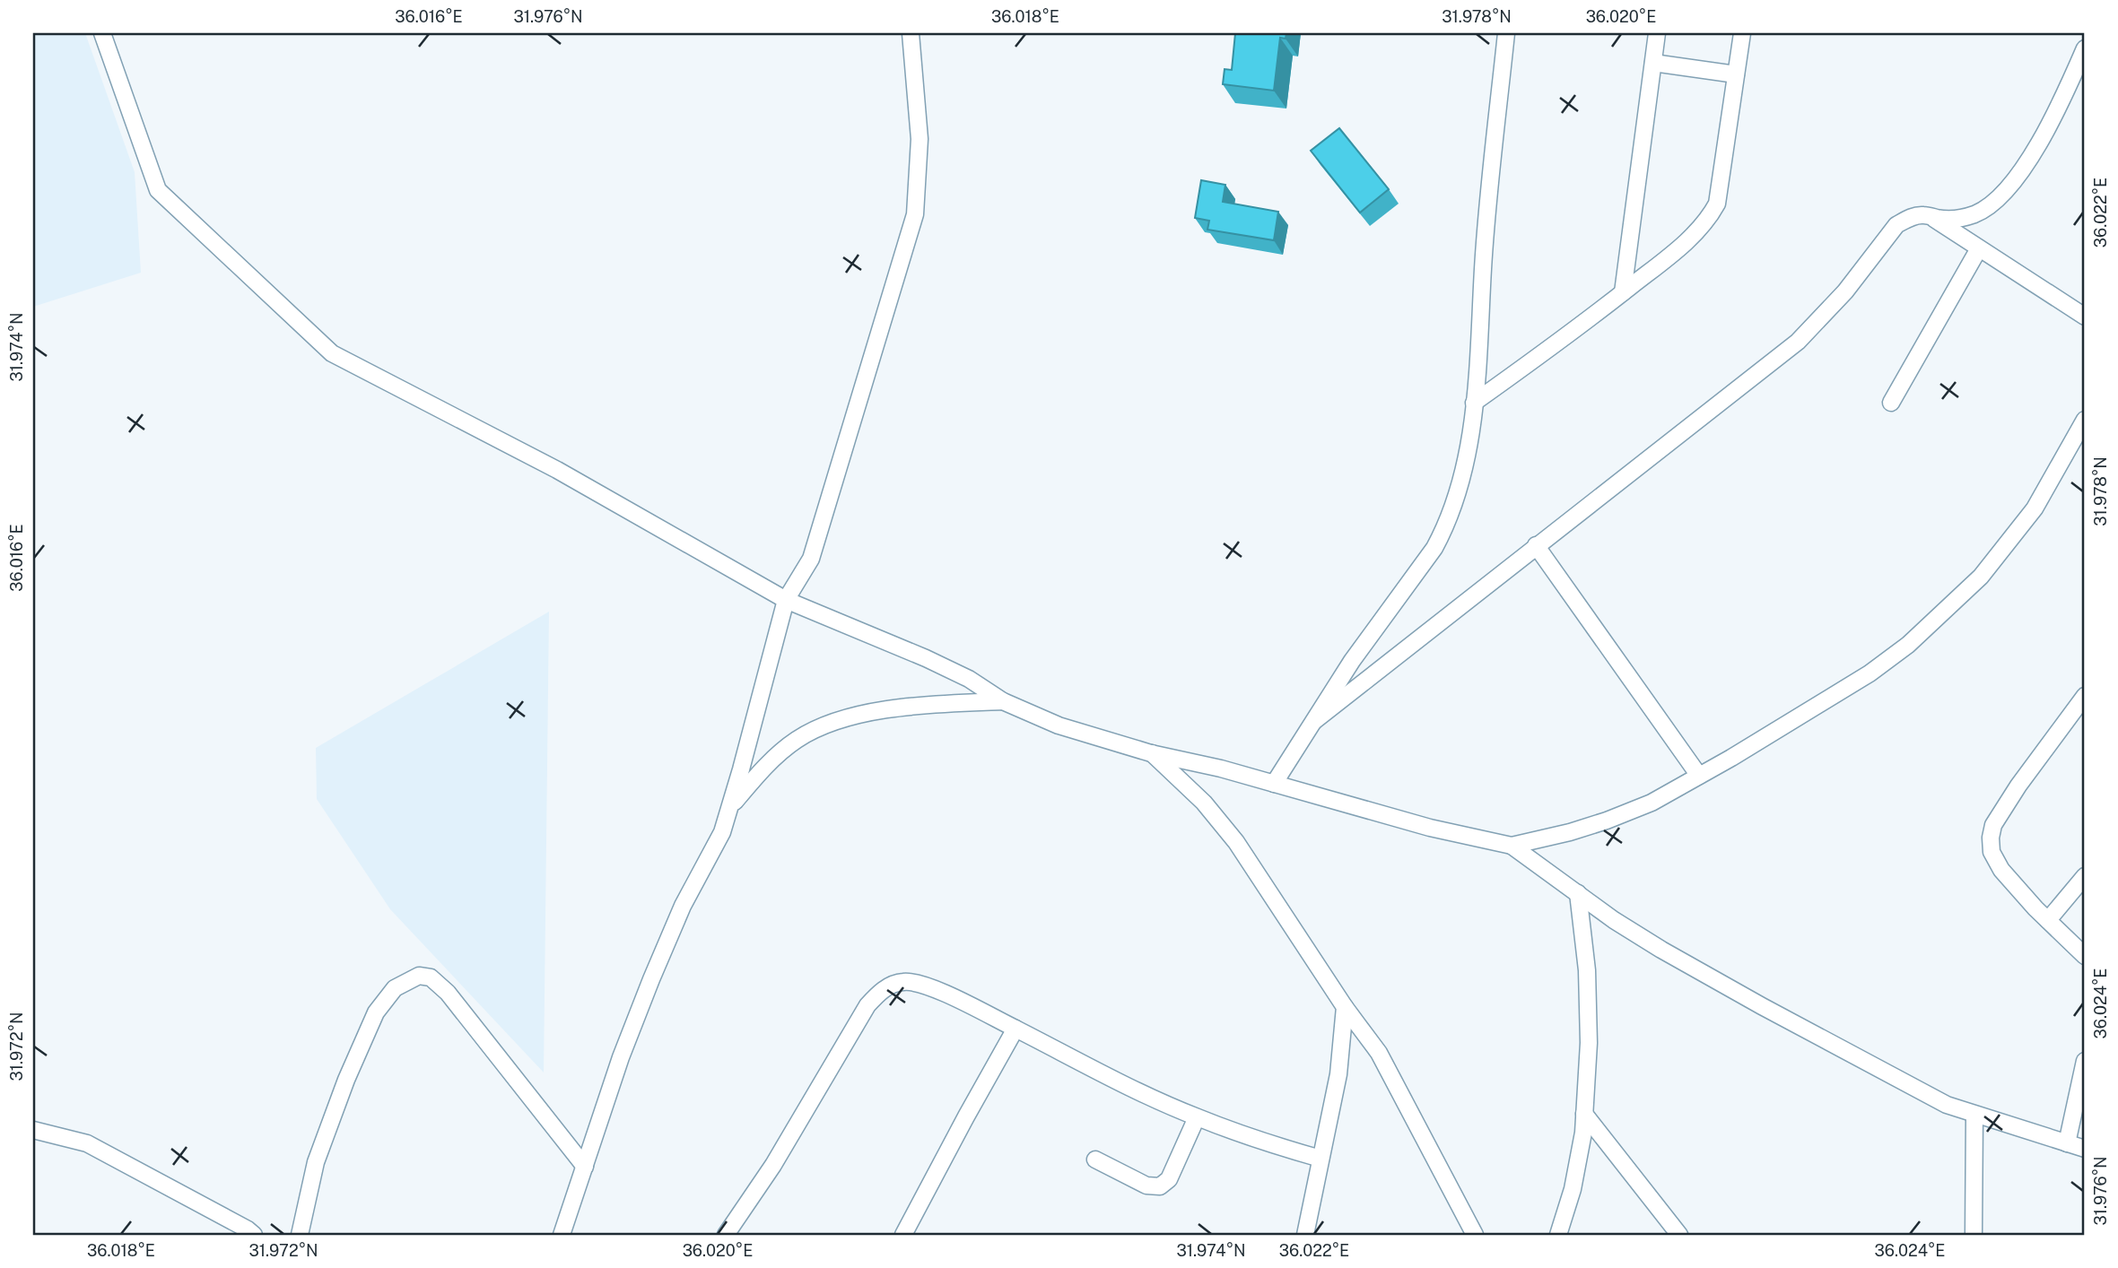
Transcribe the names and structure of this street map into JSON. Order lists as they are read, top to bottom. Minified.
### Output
{"coordinates":["36.016°E","31.976°N","36.018°E","31.978°N","36.020°E","36.022°E","31.974°N","36.024°E","31.972°N"]}
